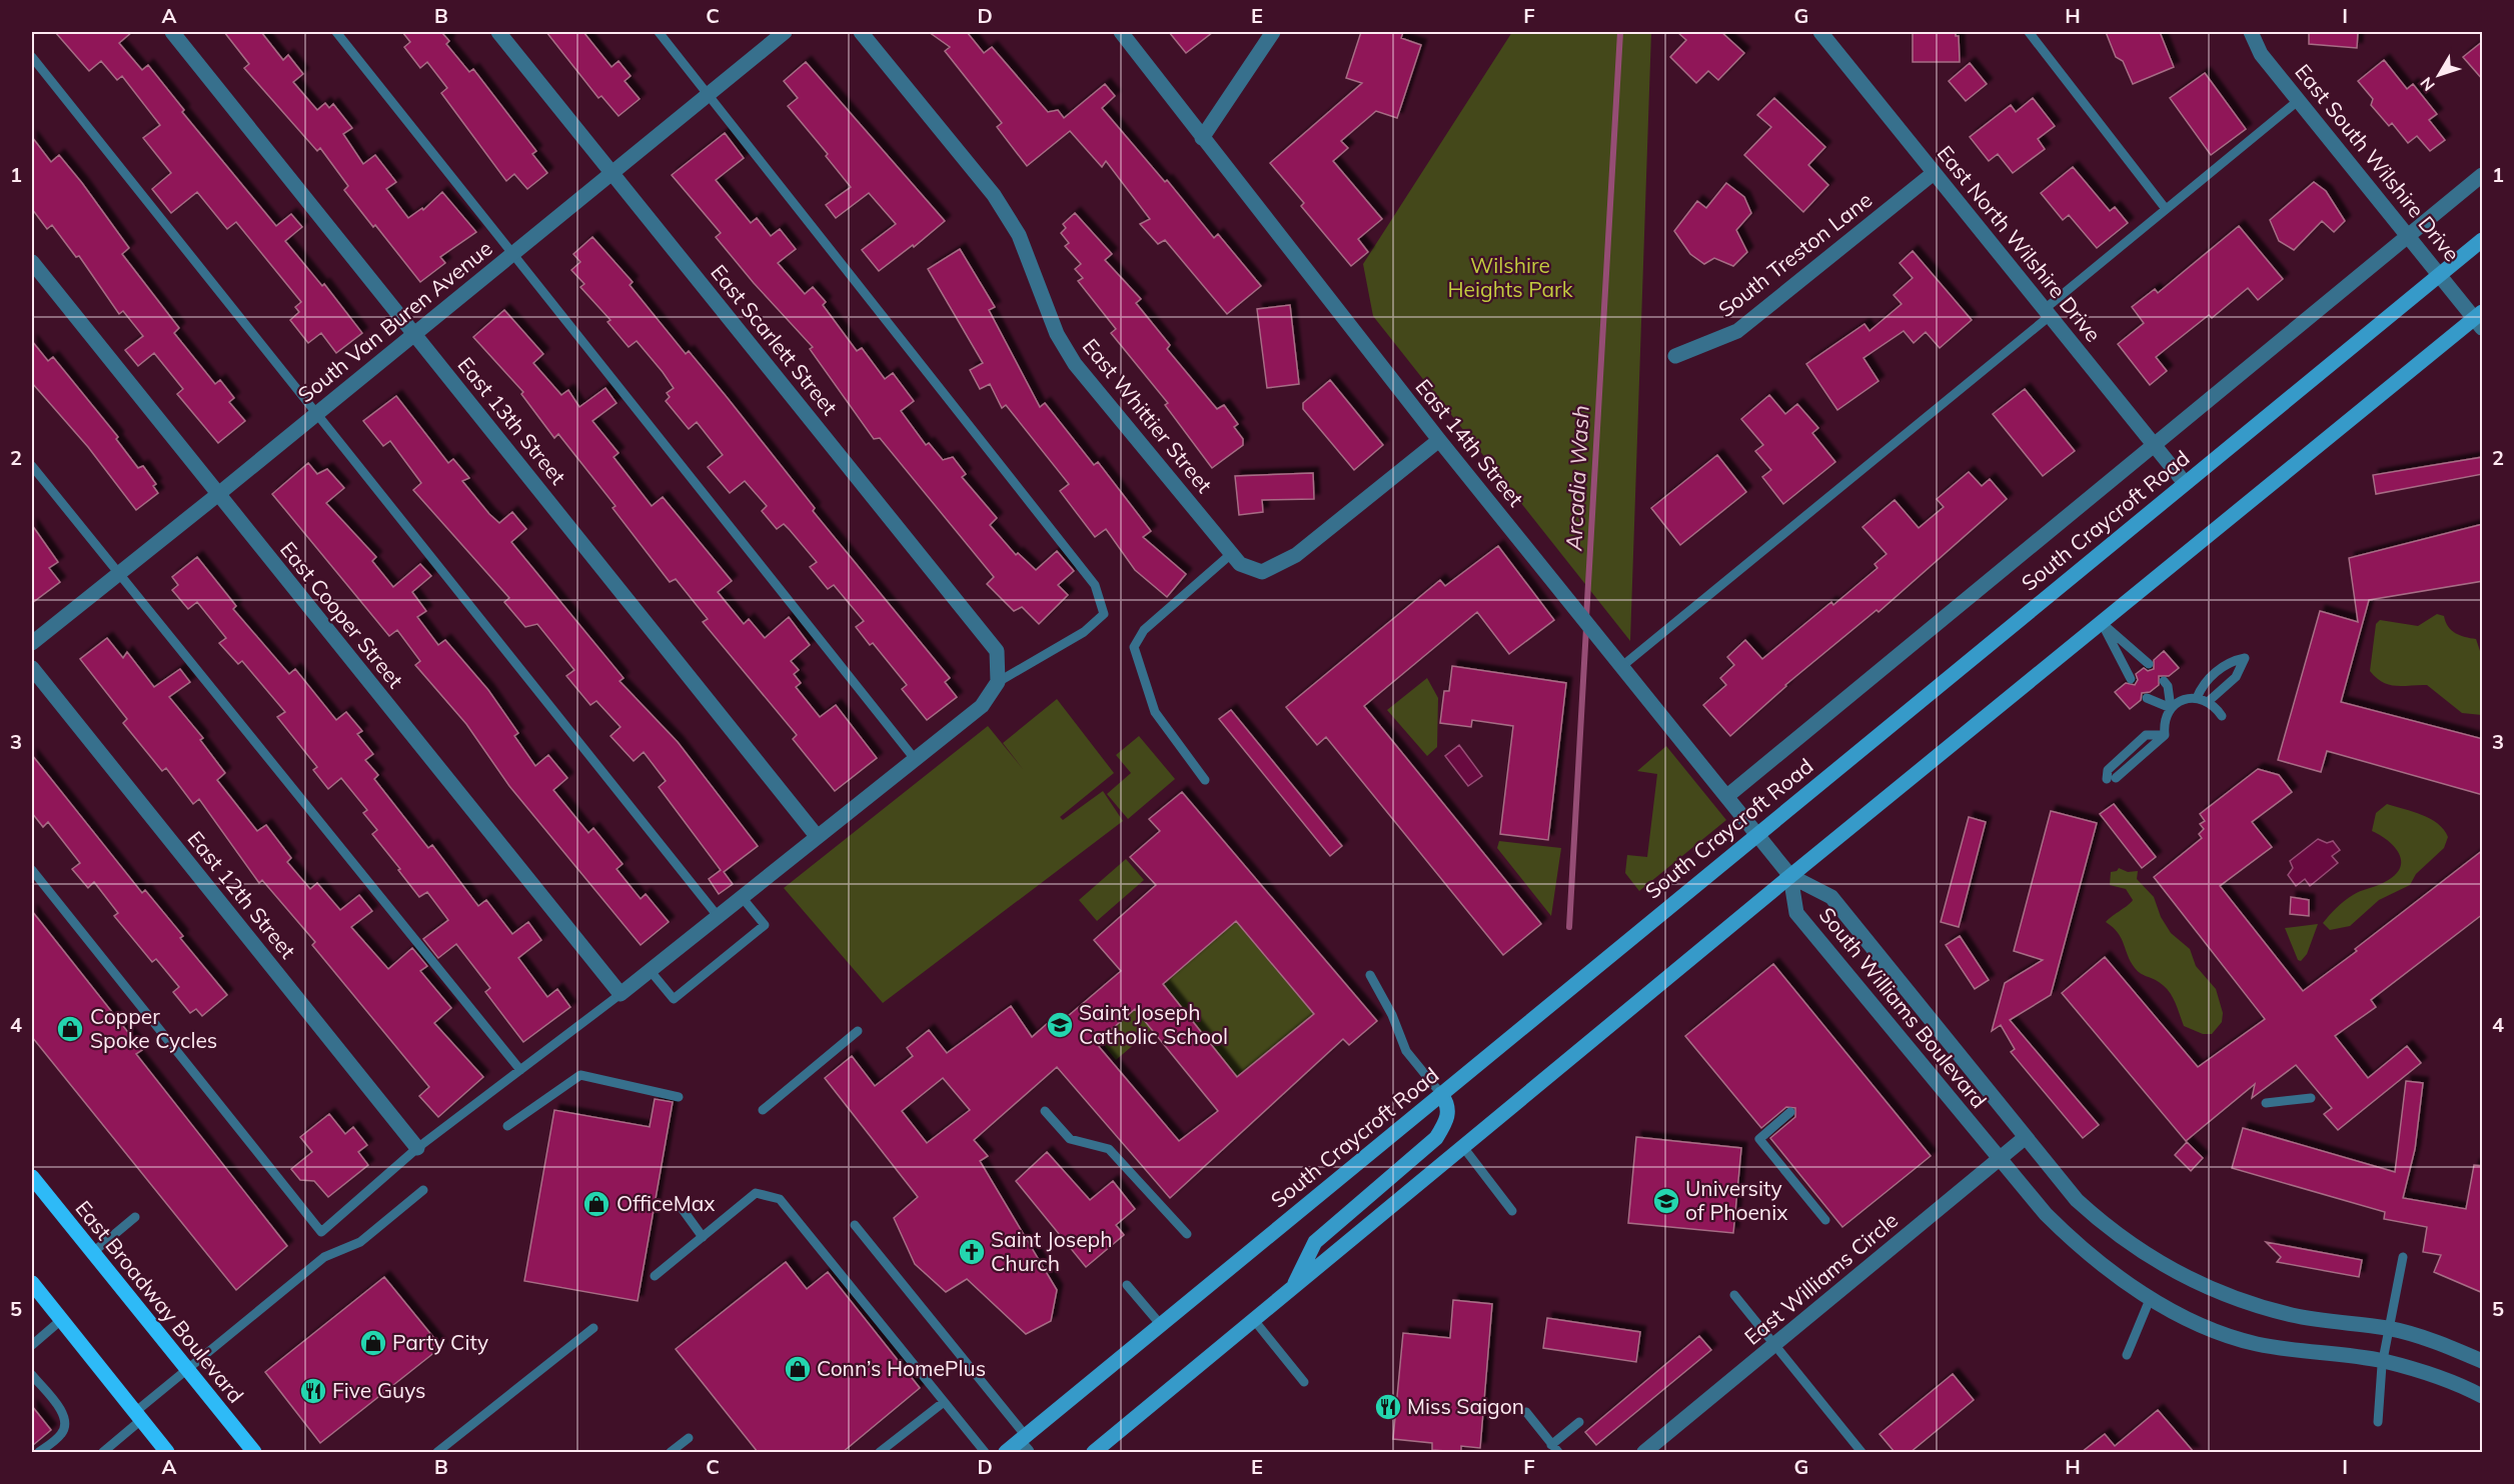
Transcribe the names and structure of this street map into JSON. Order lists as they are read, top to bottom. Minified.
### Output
{"streets":{"main road":["South Craycroft Road","East Broadway Boulevard"],"street":["East South Wilshire Drive","East North Wilshire Drive","South Treston Lane","South Van Buren Avenue","East Scarlett Street","East Whittier Street","East 13th Street","East 14th Street","East Cooper Street","East 12th Street","South Williams Boulevard","East Williams Circle"]},"crossings":[["East South Wilshire Drive","South Craycroft Road"],["East North Wilshire Drive","South Treston Lane"],["East North Wilshire Drive","South Craycroft Road"],["South Van Buren Avenue","East Scarlett Street"],["South Van Buren Avenue","East 13th Street"],["South Van Buren Avenue","East Cooper Street"],["East Whittier Street","East 14th Street"],["East 14th Street","South Craycroft Road"],["East 14th Street","South Williams Boulevard"],["South Williams Boulevard","East Williams Circle"]],"water":["Arcadia Wash"],"parks":["Wilshire Heights Park"],"places":{"school or university":["Saint Joseph Catholic School","University of Phoenix"],"shop":["Copper Spoke Cycles","OfficeMax","Party City","Conn’s HomePlus"],"church":["Saint Joseph Church"],"restaurant":["Five Guys","Miss Saigon"]},"north":"bottom left","grid":{"columns":["A","B","C","D","E","F","G","H","I"],"rows":["1","2","3","4","5"]}}
